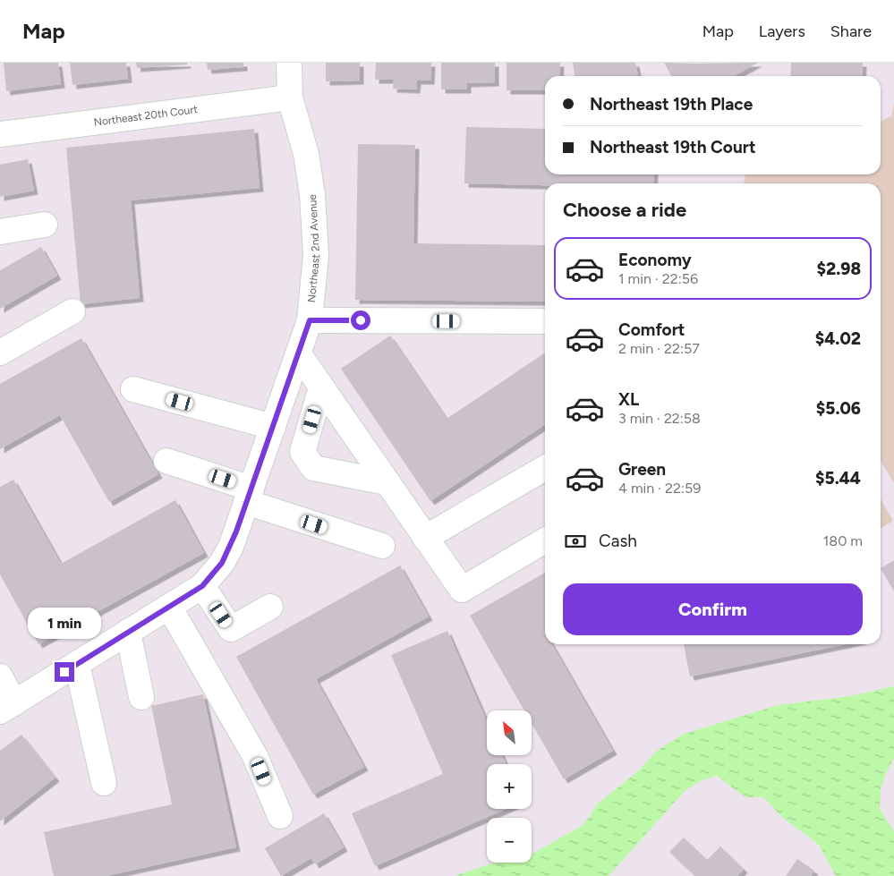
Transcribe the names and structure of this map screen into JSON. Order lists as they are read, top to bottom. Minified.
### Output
{"streets":{"street":["Northeast 20th Court","Northeast 2nd Avenue"]},"crossings":[["Northeast 20th Court","Northeast 2nd Avenue"]],"north":"top left","page":{"header":"Map","nav":["Map","Layers","Share"],"banner":["Northeast 19th Place","Northeast 19th Court"],"heading":"Choose a ride","list":[{"name":"Economy","note":"1 min · 22:56","value":"$2.98"},{"name":"Comfort","note":"2 min · 22:57","value":"$4.02"},{"name":"XL","note":"3 min · 22:58","value":"$5.06"},{"name":"Green","note":"4 min · 22:59","value":"$5.44"}],"pay":["Cash","180 m"],"buttons":"Confirm","bubble":"1 min","map_buttons":["+","−"]}}
